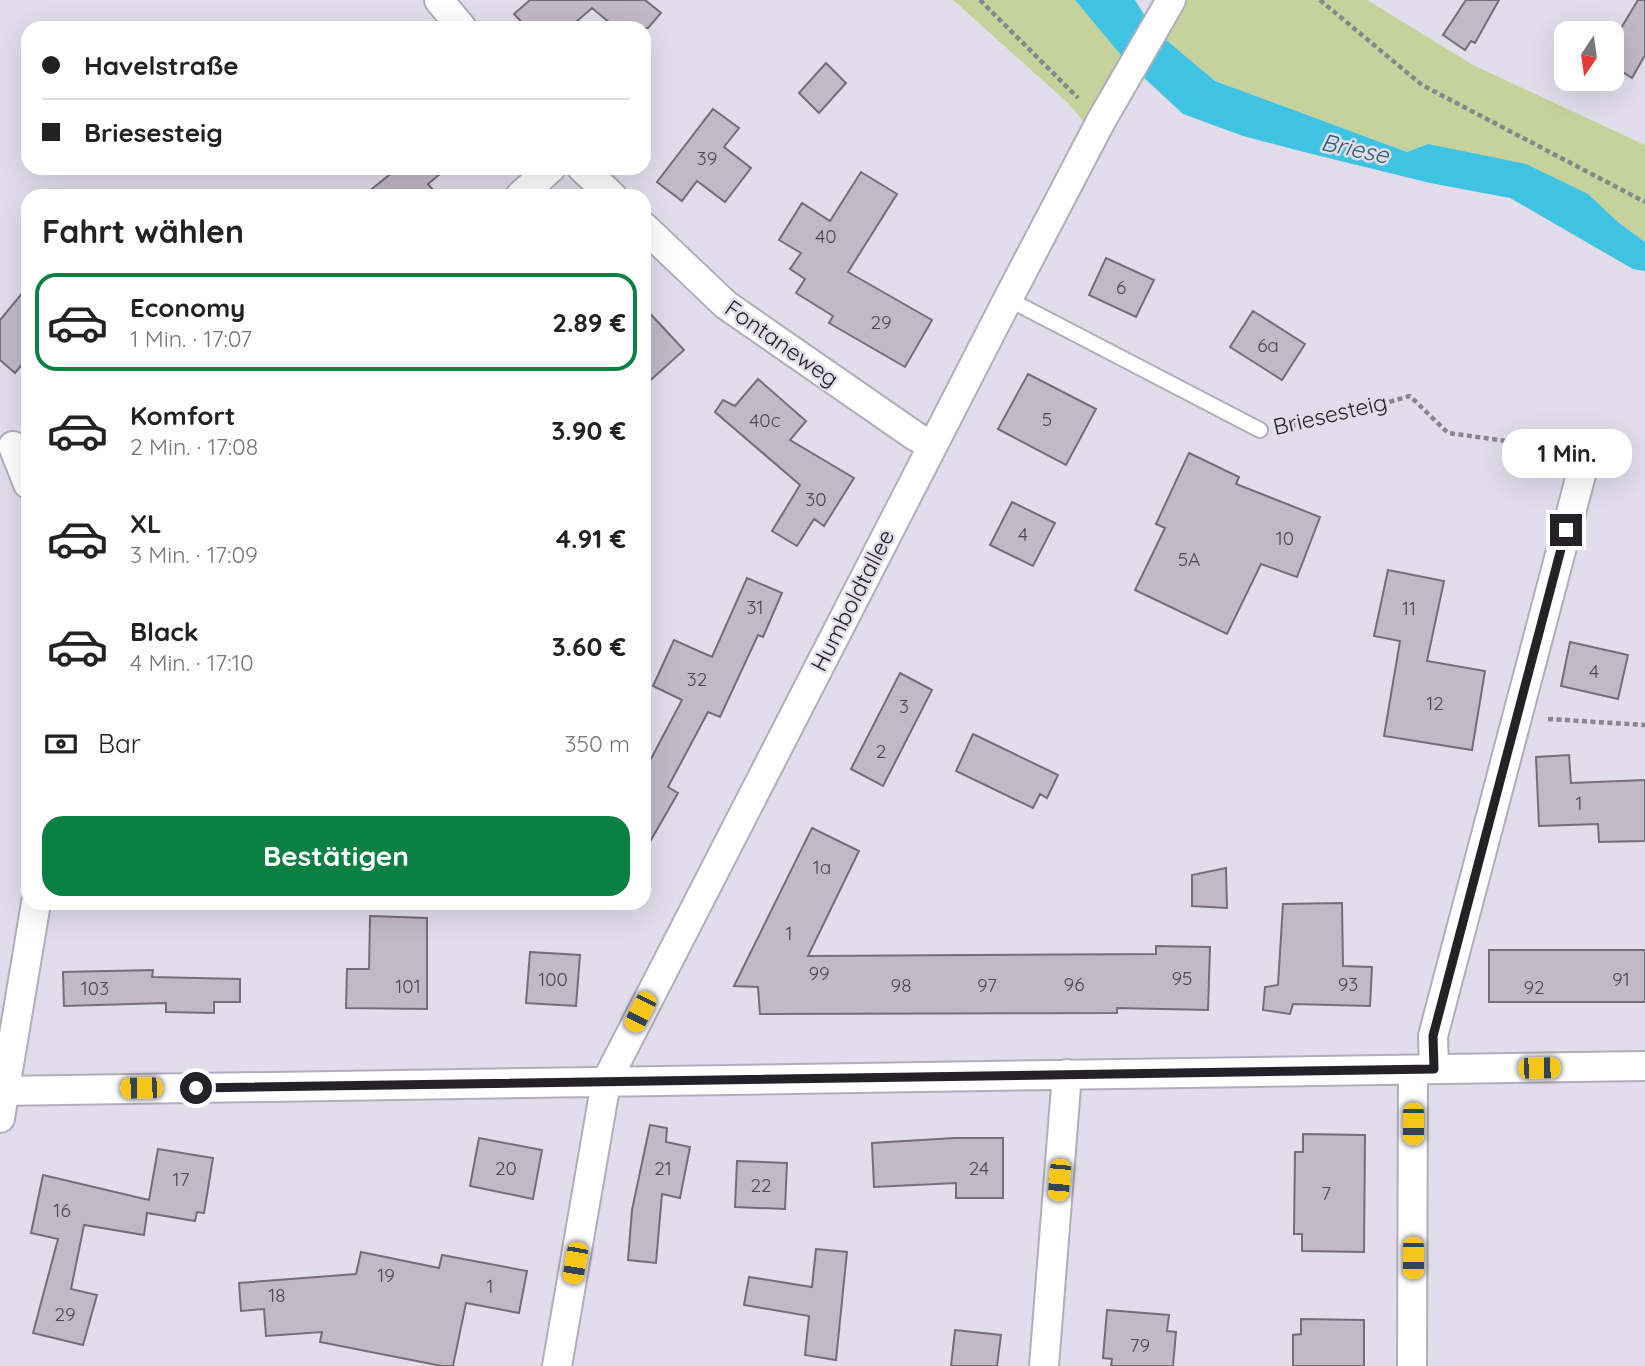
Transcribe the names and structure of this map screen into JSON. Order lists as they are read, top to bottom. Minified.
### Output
{"streets":{"street":["Fontaneweg","Humboldtallee"],"path":["Briesesteig"]},"crossings":[["Fontaneweg","Humboldtallee"]],"water":["Briese"],"house_numbers":["39","40","6","29","6a","5","40c","30","4","10","5A","31","11","4","32","12","3","2","1","1a","1","99","95","100","91","96","93","98","97","101","92","103","20","21","24","17","22","7","16","19","1","18","29","79"],"north":"bottom","page":{"banner":["Havelstraße","Briesesteig"],"heading":"Fahrt wählen","list":[{"name":"Economy","note":"1 Min. · 17:07","value":"2.89 €"},{"name":"Komfort","note":"2 Min. · 17:08","value":"3.90 €"},{"name":"XL","note":"3 Min. · 17:09","value":"4.91 €"},{"name":"Black","note":"4 Min. · 17:10","value":"3.60 €"}],"bubble":"1 Min.","pay":["Bar","350 m"],"buttons":"Bestätigen"}}
